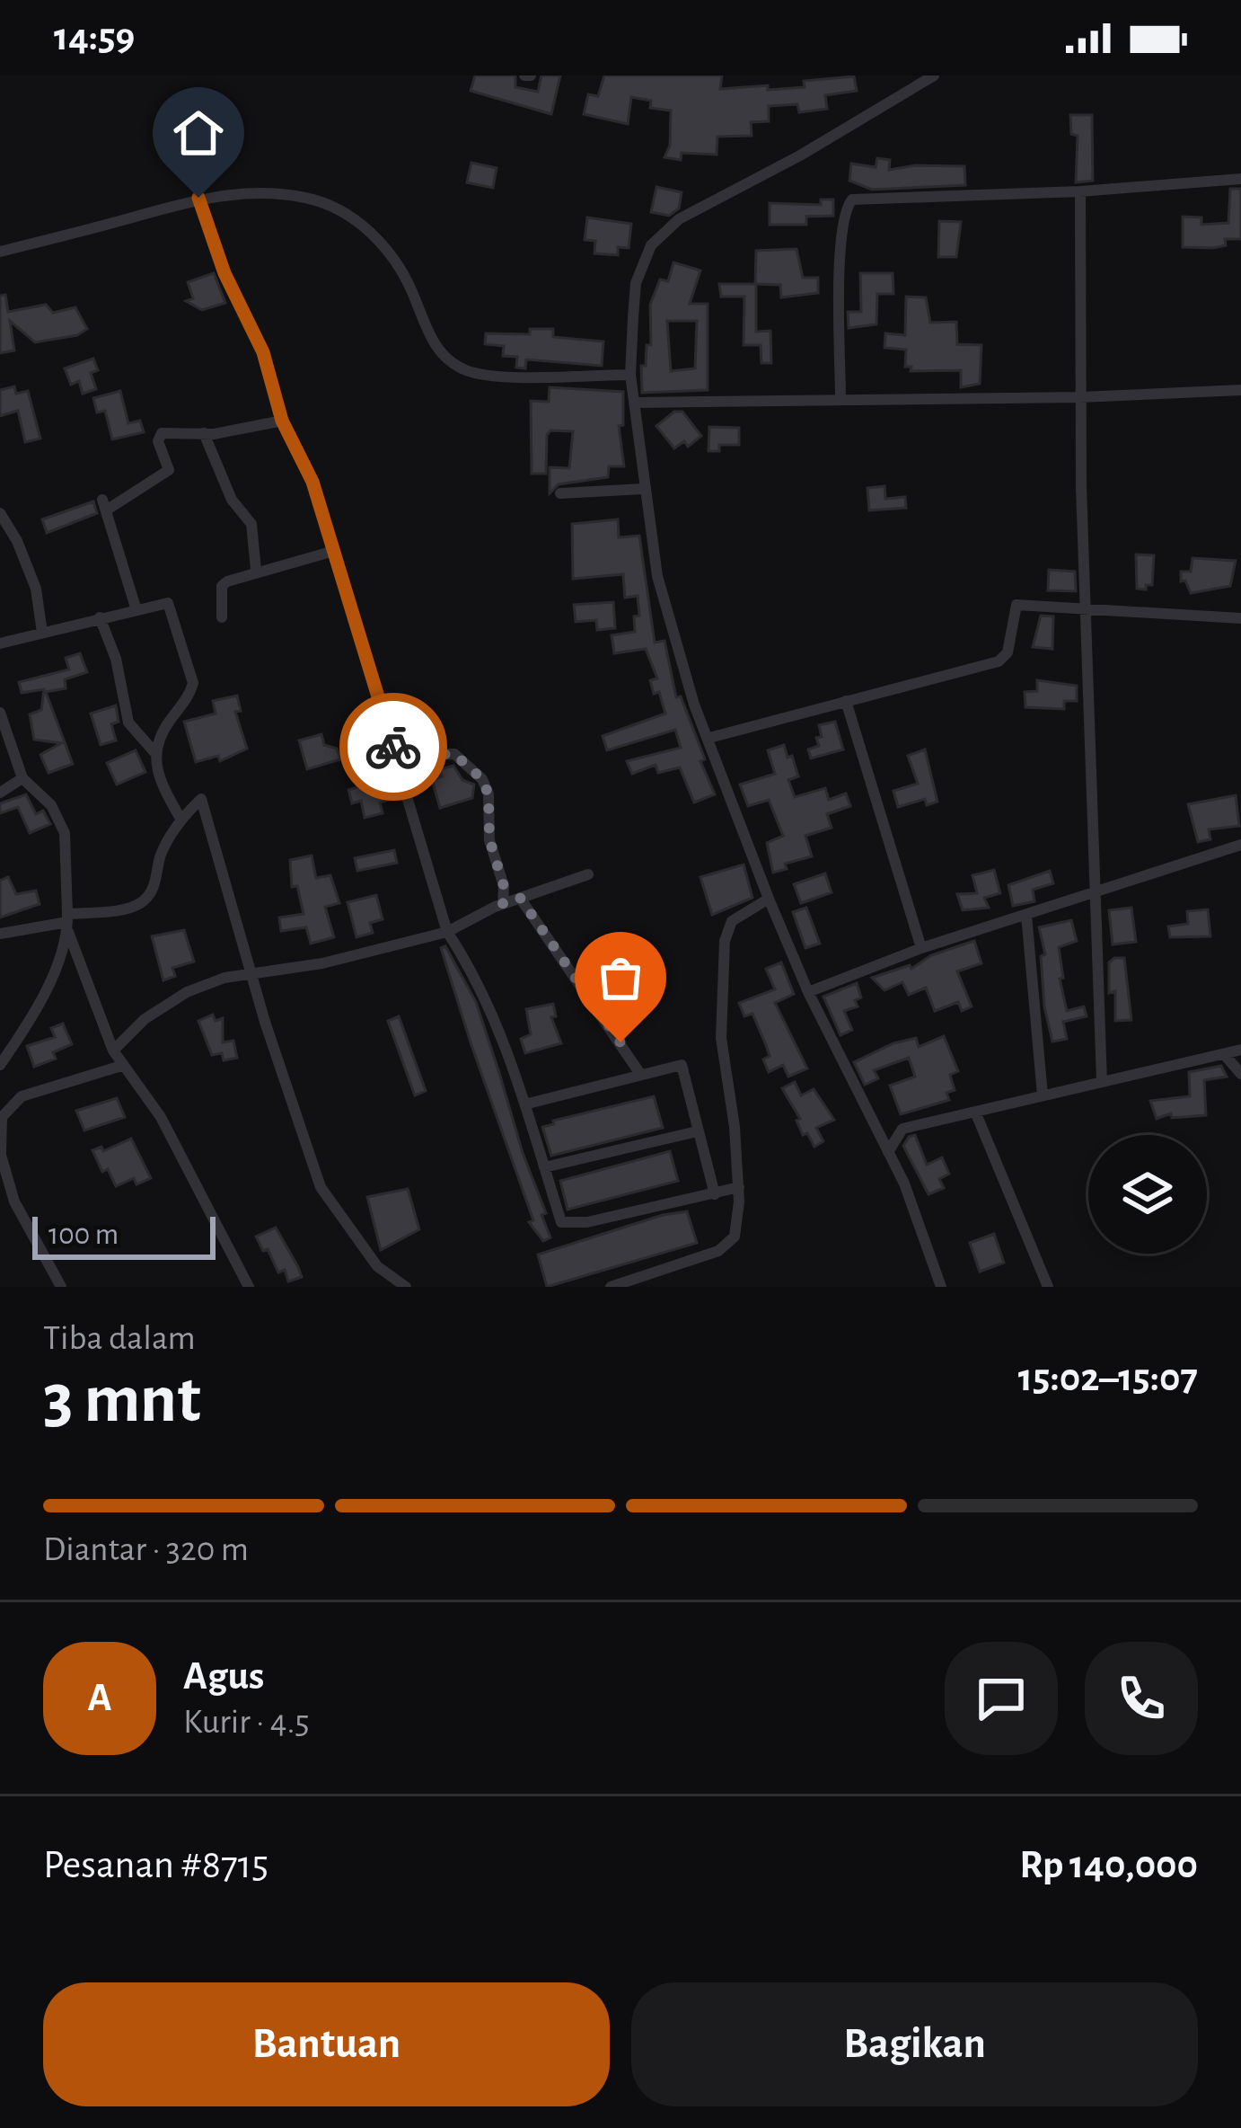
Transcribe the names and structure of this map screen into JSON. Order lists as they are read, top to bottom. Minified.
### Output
{"scale_bar":"100 m","page":{"status":"14:59","scale":"100 m","heading":["3 mnt","Tiba dalam","15:02–15:07"],"panel":["Agus","Kurir · 4.5","Pesanan #8715","Rp 140,000"],"bar":"Diantar · 320 m","round":"A","buttons":["Bantuan","Bagikan"]}}
